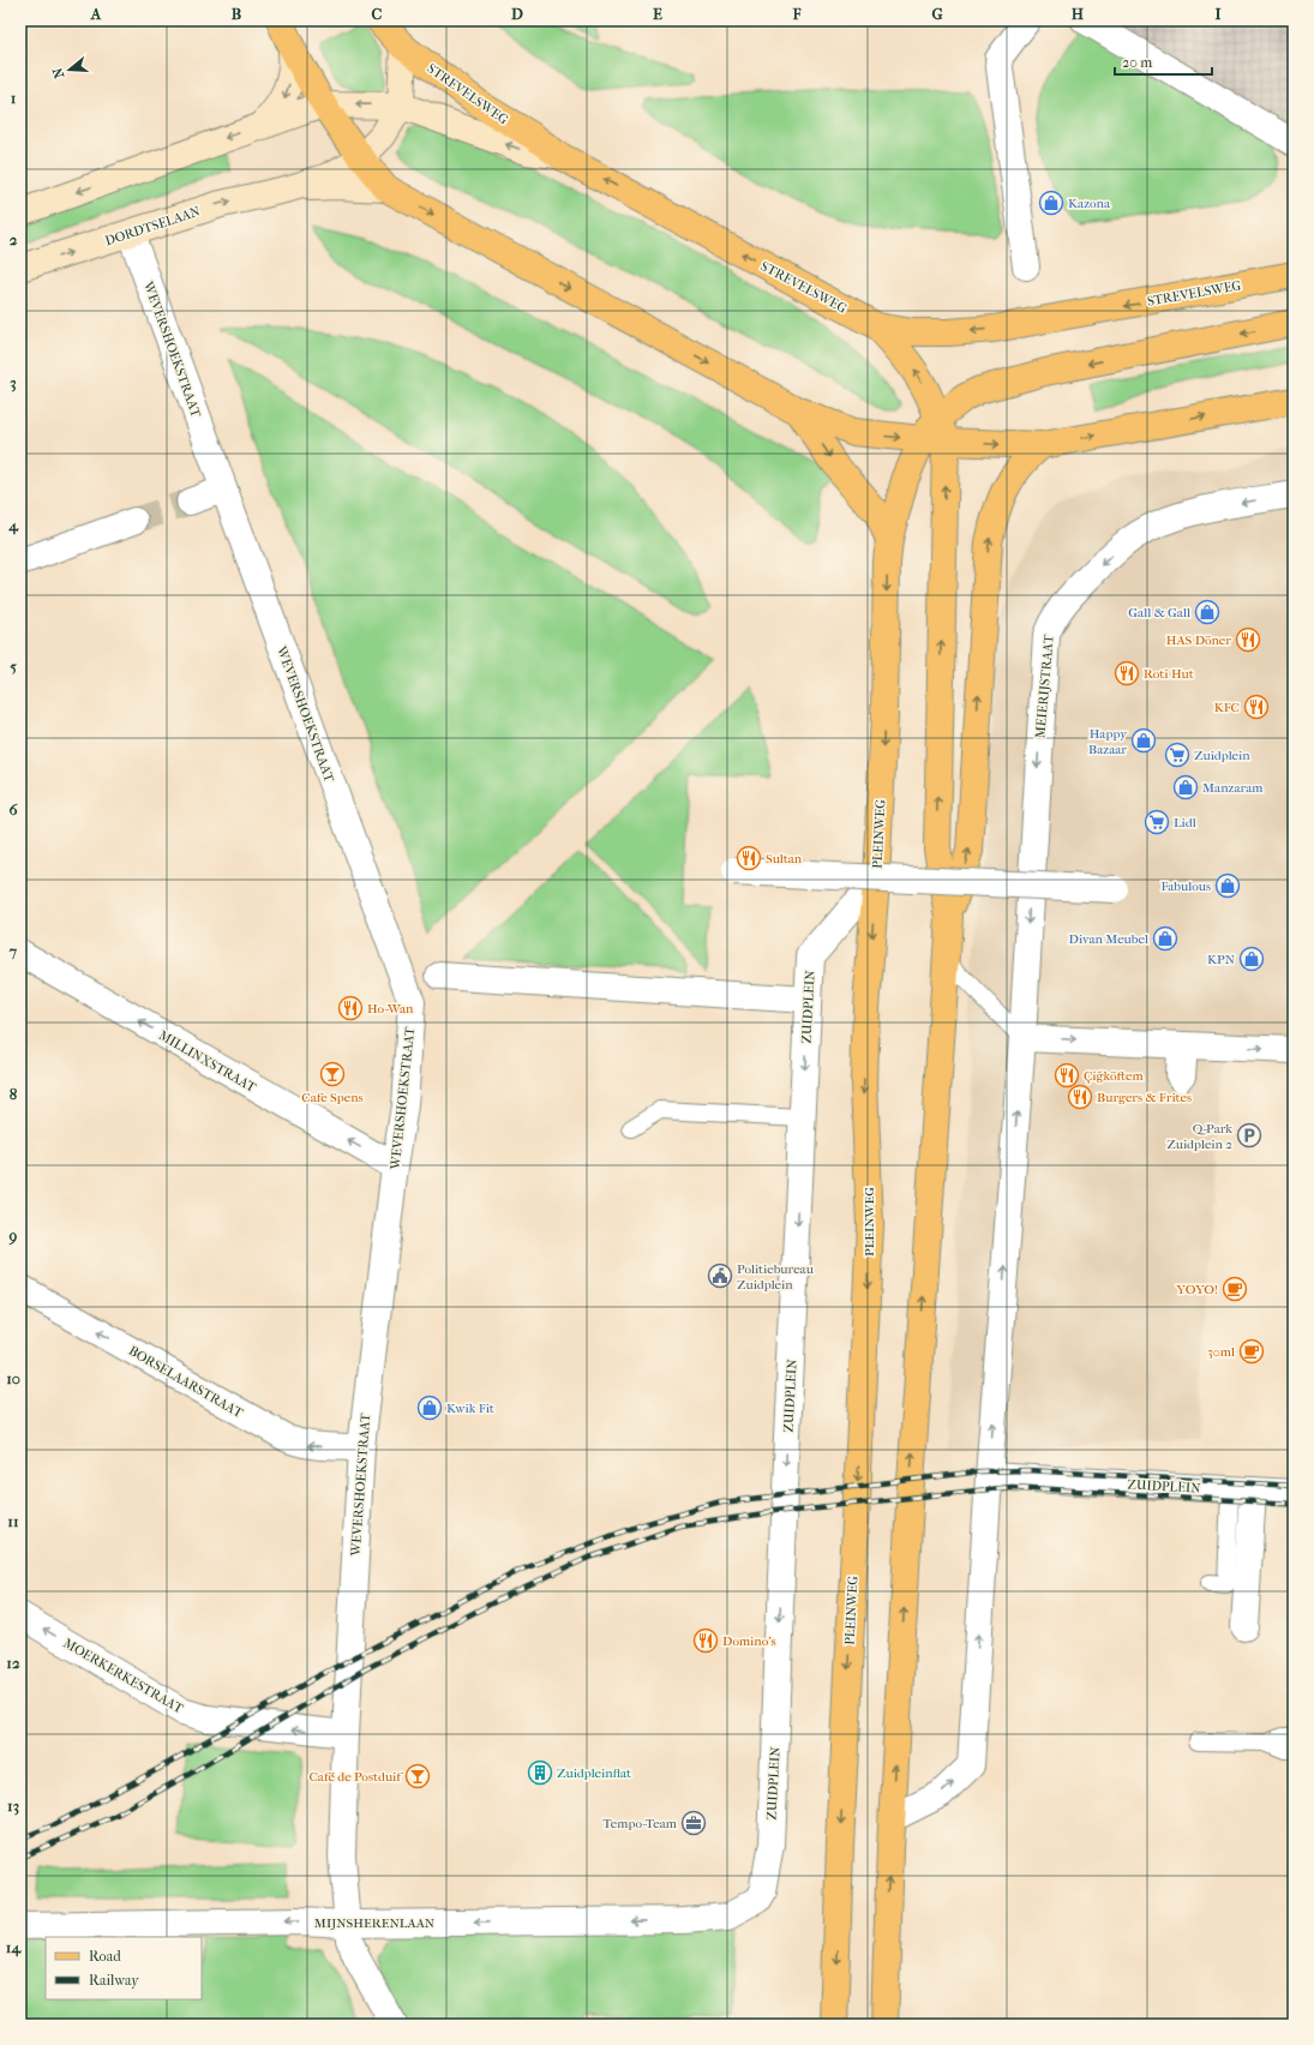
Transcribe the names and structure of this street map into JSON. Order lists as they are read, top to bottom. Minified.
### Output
{"streets":{"main road":["STREVELSWEG","DORDTSELAAN","PLEINWEG"],"street":["WEVERSHOEKSTRAAT","MEIERIJSTRAAT","ZUIDPLEIN","MILLINXSTRAAT","BORSELAARSTRAAT","MOERKERKESTRAAT","MIJNSHERENLAAN"]},"crossings":[["STREVELSWEG","DORDTSELAAN"],["DORDTSELAAN","WEVERSHOEKSTRAAT"],["WEVERSHOEKSTRAAT","MILLINXSTRAAT"],["WEVERSHOEKSTRAAT","BORSELAARSTRAAT"],["WEVERSHOEKSTRAAT","MOERKERKESTRAAT"],["WEVERSHOEKSTRAAT","MIJNSHERENLAAN"],["PLEINWEG","ZUIDPLEIN"],["ZUIDPLEIN","MIJNSHERENLAAN"]],"one_way":["MEIERIJSTRAAT","MILLINXSTRAAT","BORSELAARSTRAAT","MOERKERKESTRAAT","MIJNSHERENLAAN"],"places":{"shop":["Kazona","Gall & Gall","Happy Bazaar","Manzaram","Fabulous","Divan Meubel","KPN","Kwik Fit"],"restaurant":["HAS Döner","Roti Hut","KFC","Sultan","Ho-Wan","Çiğköftem","Burgers & Frites","Domino's"],"supermarket":["Zuidplein","Lidl"],"bar":["Cafe Spens","Café de Postduif"],"parking":["Q-Park Zuidplein 2"],"public building":["Politiebureau Zuidplein"],"cafe":["YOYO!","30ml"],"building":["Zuidpleinflat"],"office":["Tempo-Team"]},"legend":["Road","Railway"],"scale_bar":"20 m","north":"left","grid":{"columns":["A","B","C","D","E","F","G","H","I"],"rows":["1","2","3","4","5","6","7","8","9","10","11","12","13","14"]}}
